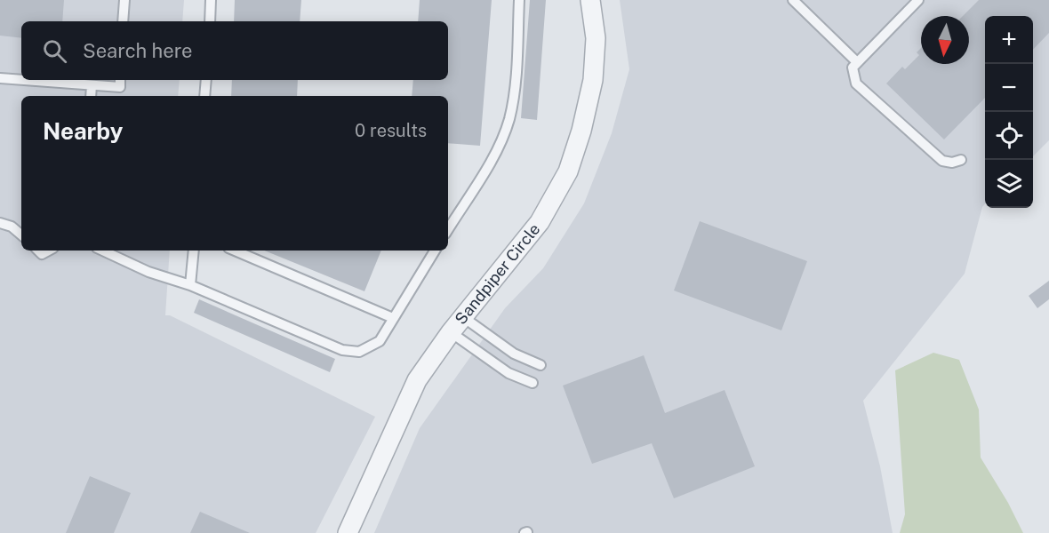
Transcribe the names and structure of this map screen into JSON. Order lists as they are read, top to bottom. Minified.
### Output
{"streets":{"street":["Sandpiper Circle"]},"north":"bottom","page":{"map_buttons":["+","−"],"search":"Search here","heading":["Nearby","0 results"]}}
